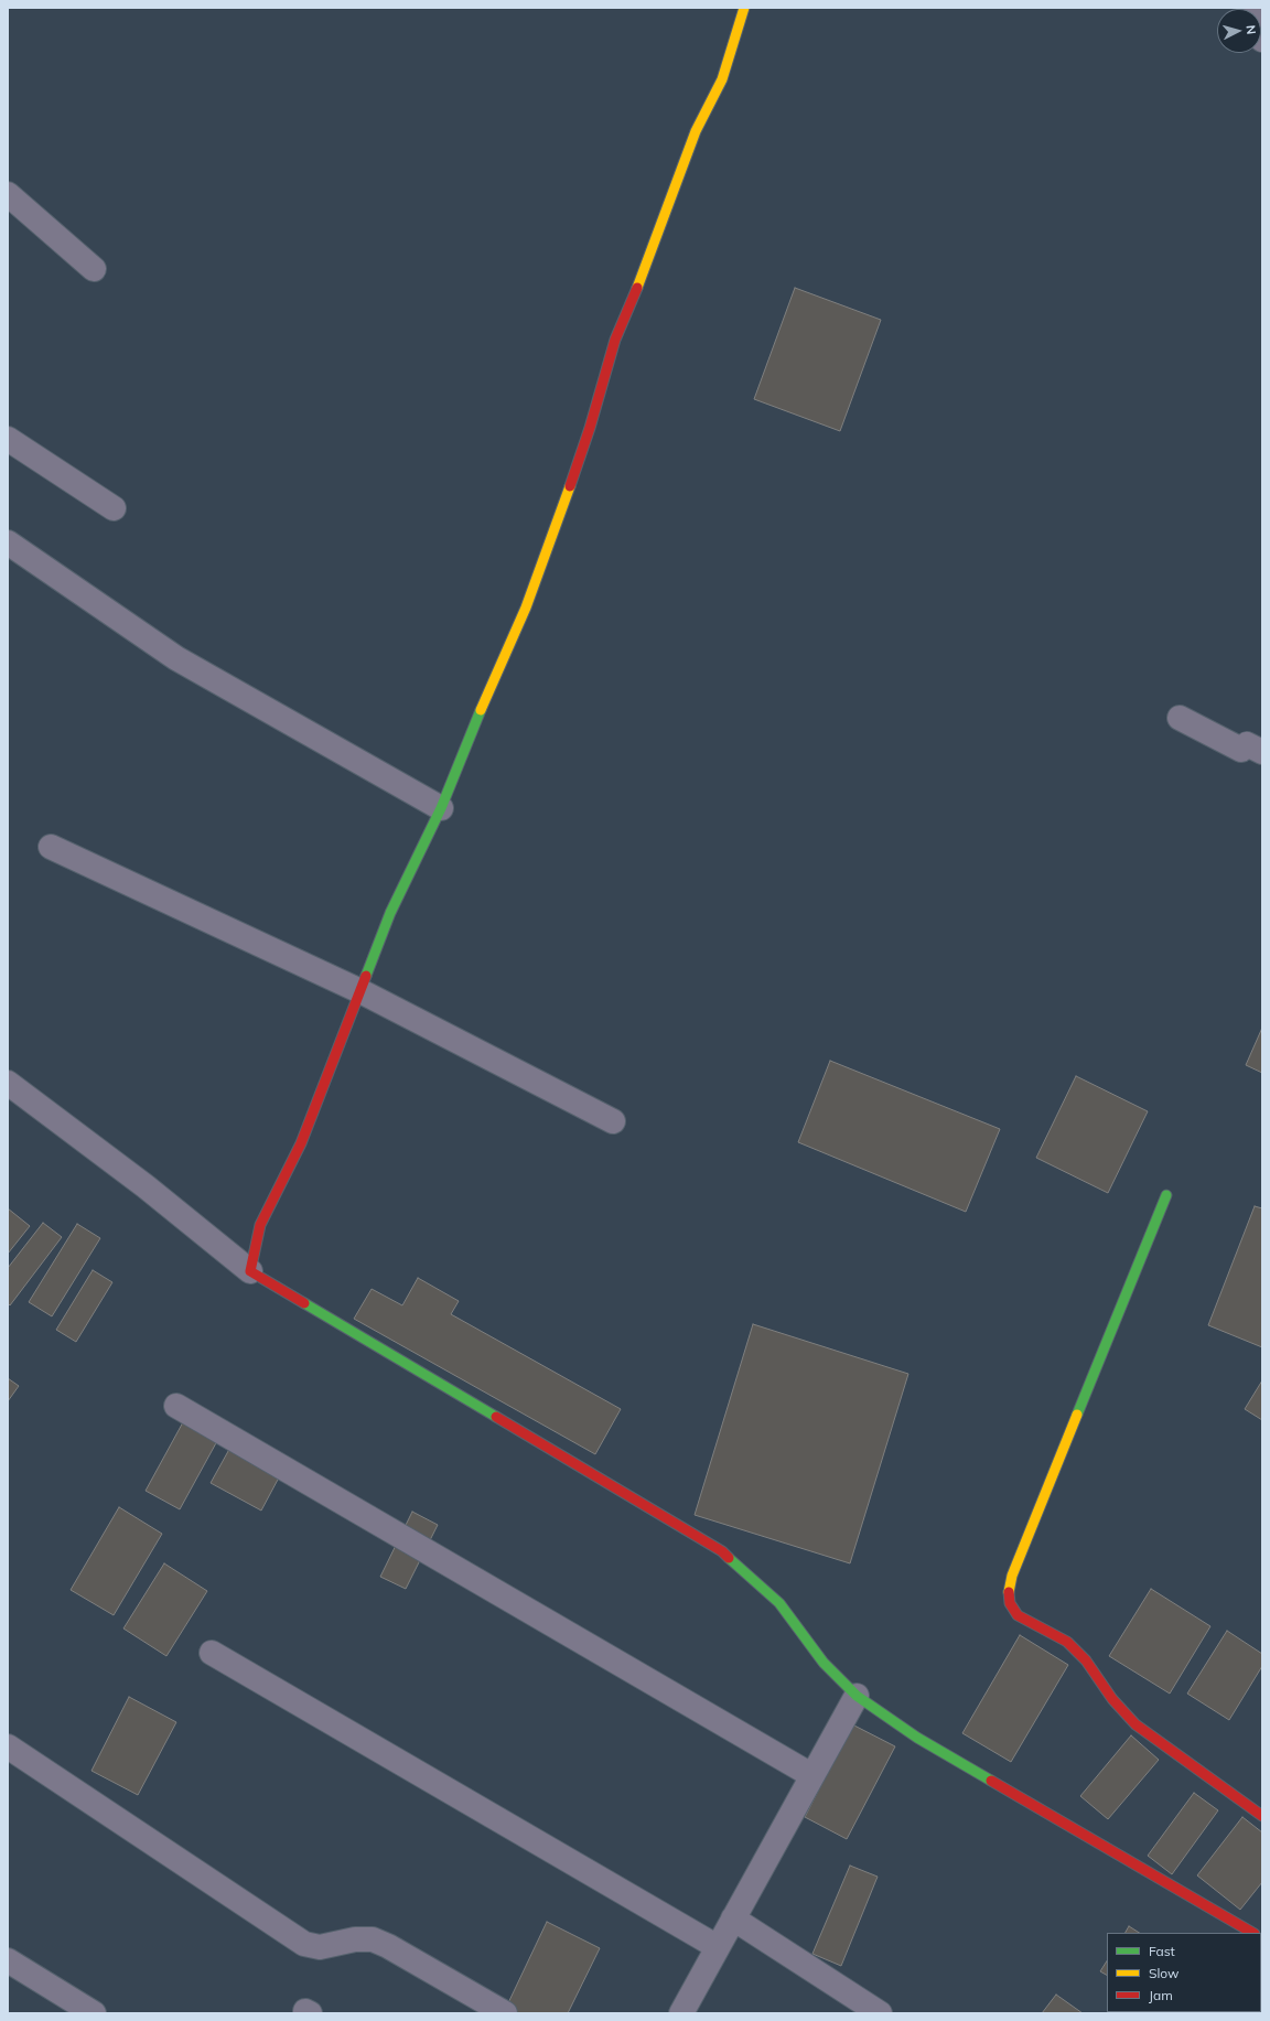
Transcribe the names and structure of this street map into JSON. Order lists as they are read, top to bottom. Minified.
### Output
{"legend":["Fast","Slow","Jam"],"north":"right"}
